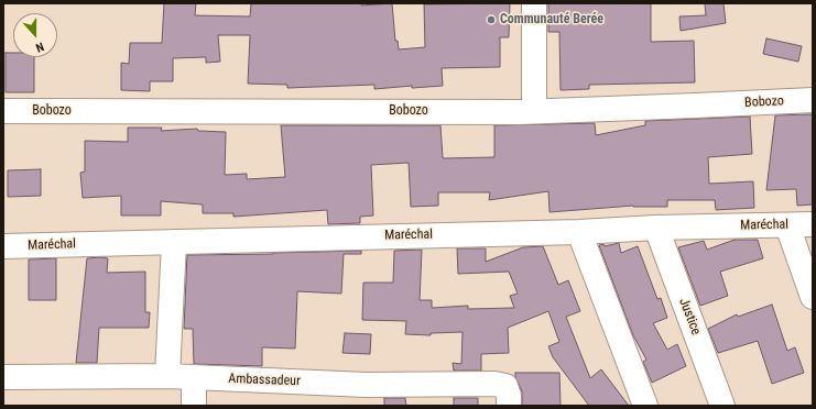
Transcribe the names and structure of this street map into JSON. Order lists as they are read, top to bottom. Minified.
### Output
{"streets":{"street":["Bobozo","Maréchal","Justice","Ambassadeur"]},"crossings":[["Maréchal","Justice"]],"places":["Communauté Berée"],"north":"bottom"}
